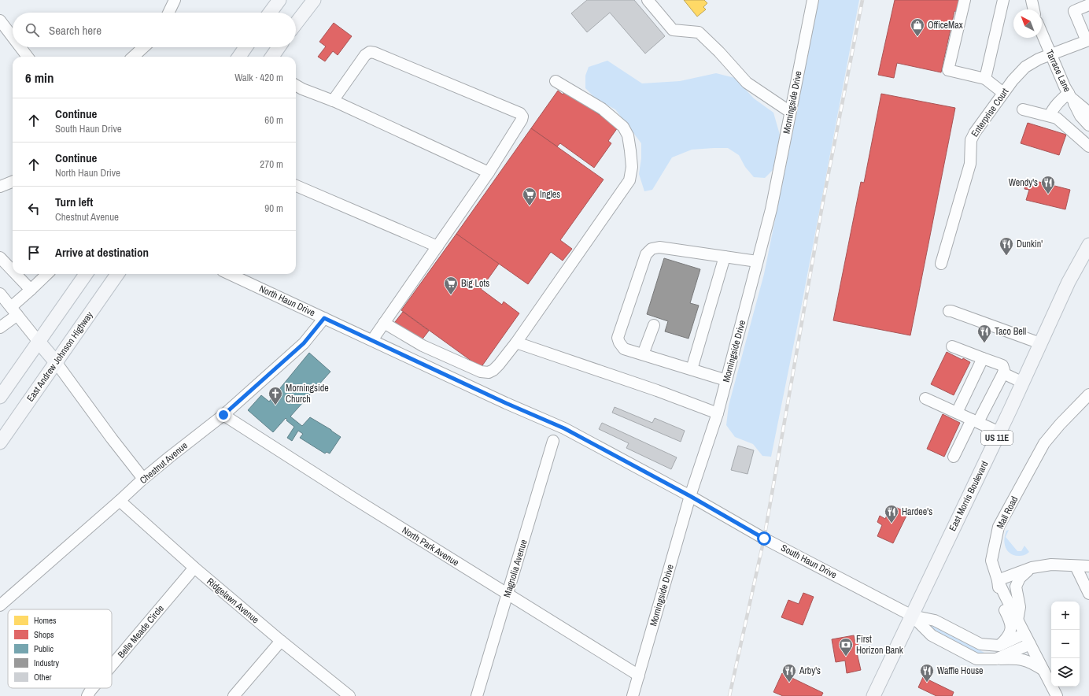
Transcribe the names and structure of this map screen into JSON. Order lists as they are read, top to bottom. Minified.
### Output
{"streets":{"main road":["East Andrew Johnson Highway","US 11E","East Morris Boulevard"],"street":["Tarrace Lane","Morningside Drive","Enterprise Court","North Haun Drive","Chestnut Avenue","Mall Road","North Park Avenue","South Haun Drive","Magnolia Avenue","Ridgelawn Avenue","Belle Meade Circle"]},"crossings":[["Tarrace Lane","Enterprise Court"],["Morningside Drive","North Haun Drive"],["Morningside Drive","North Park Avenue"],["Morningside Drive","South Haun Drive"],["North Haun Drive","Chestnut Avenue"],["North Haun Drive","South Haun Drive"],["Chestnut Avenue","North Park Avenue"],["Chestnut Avenue","Ridgelawn Avenue"],["East Morris Boulevard","South Haun Drive"],["Mall Road","South Haun Drive"],["North Park Avenue","Magnolia Avenue"],["Ridgelawn Avenue","Belle Meade Circle"]],"places":{"shop":["OfficeMax"],"restaurant":["Wendy's","Dunkin'","Taco Bell","Hardee's","Arby's","Waffle House"],"supermarket":["Ingles","Big Lots"],"church":["Morningside Church"],"bank":["First Horizon Bank"]},"legend":["Homes","Shops","Public","Industry","Other"],"north":"top left","page":{"search":"Search here","heading":["6 min","Walk · 420 m"],"list":[["Continue","South Haun Drive","60 m"],["Continue","North Haun Drive","270 m"],["Turn left","Chestnut Avenue","90 m"],"Arrive at destination"],"map_buttons":["+","−"]}}
